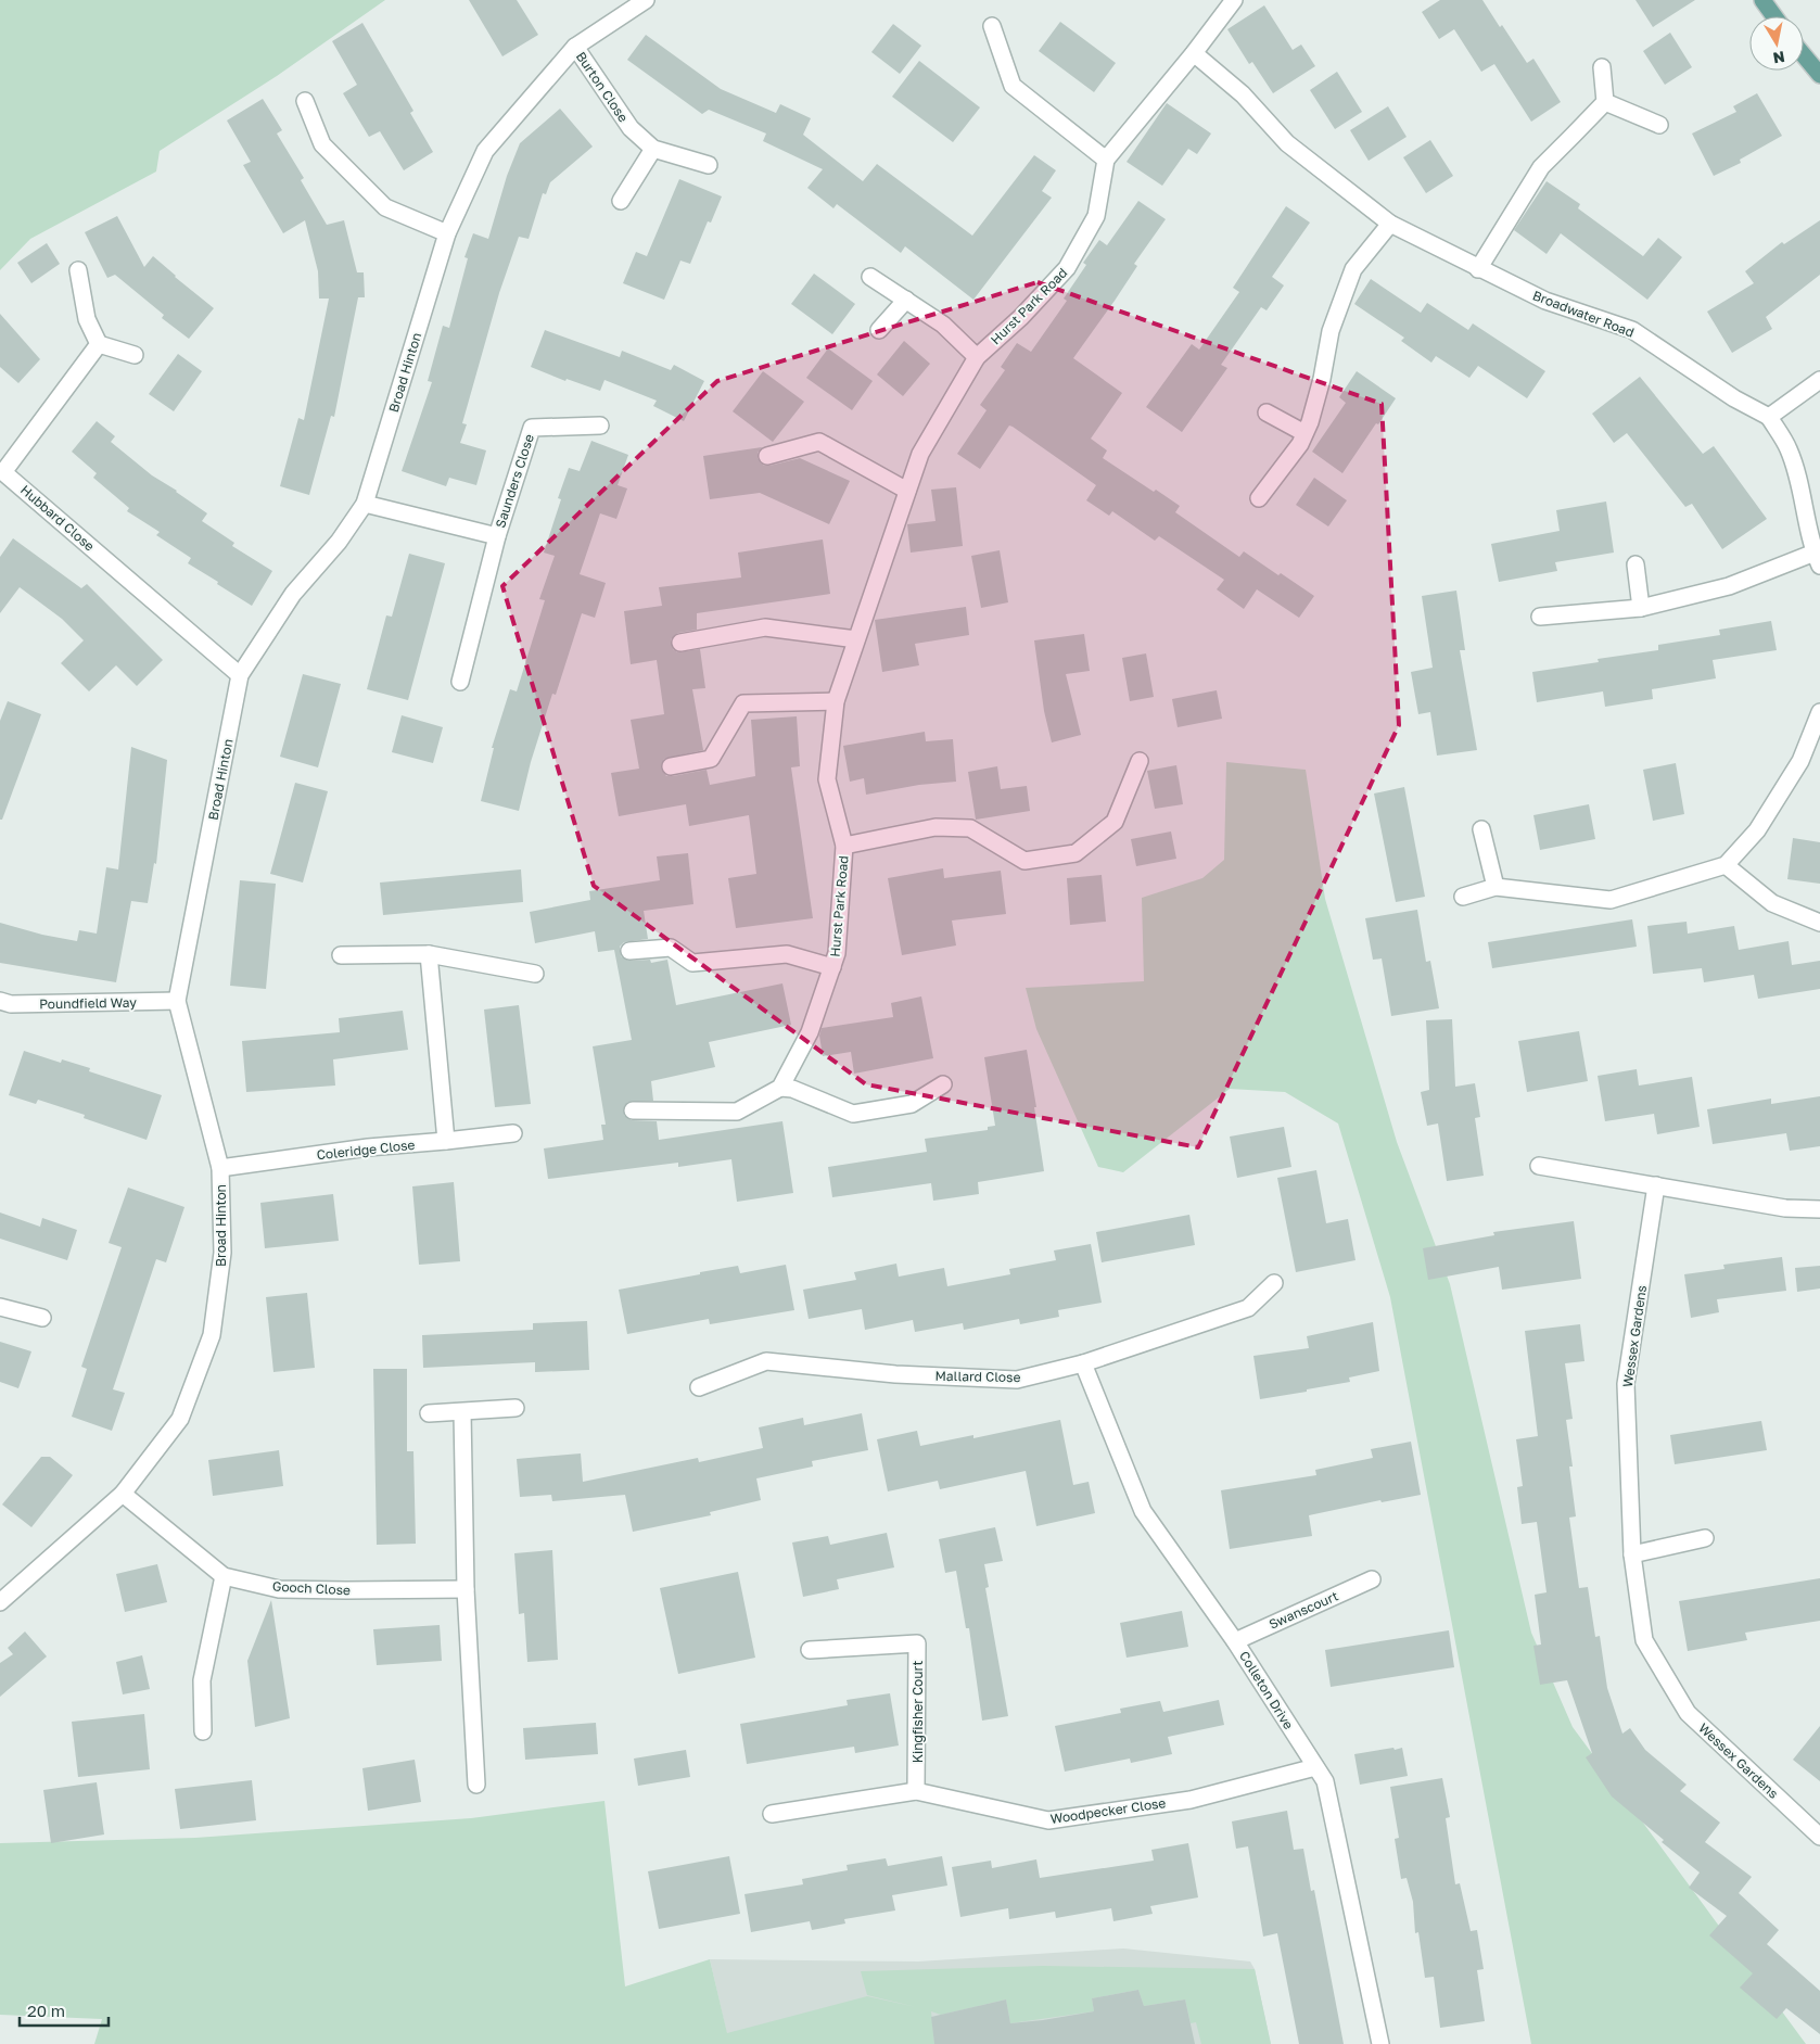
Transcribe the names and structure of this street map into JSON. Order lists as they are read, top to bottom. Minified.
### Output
{"streets":{"street":["Burton Close","Hurst Park Road","Broadwater Road","Broad Hinton","Saunders Close","Hubbard Close","Poundfield Way","Coleridge Close","Wessex Gardens","Mallard Close","Gooch Close","Swanscourt","Colleton Drive","Kingfisher Court","Woodpecker Close"]},"crossings":[["Burton Close","Broad Hinton"],["Broad Hinton","Saunders Close"],["Broad Hinton","Hubbard Close"],["Broad Hinton","Poundfield Way"],["Broad Hinton","Coleridge Close"],["Broad Hinton","Gooch Close"],["Mallard Close","Colleton Drive"],["Swanscourt","Colleton Drive"],["Colleton Drive","Woodpecker Close"],["Kingfisher Court","Woodpecker Close"]],"scale_bar":"20 m","north":"bottom"}
